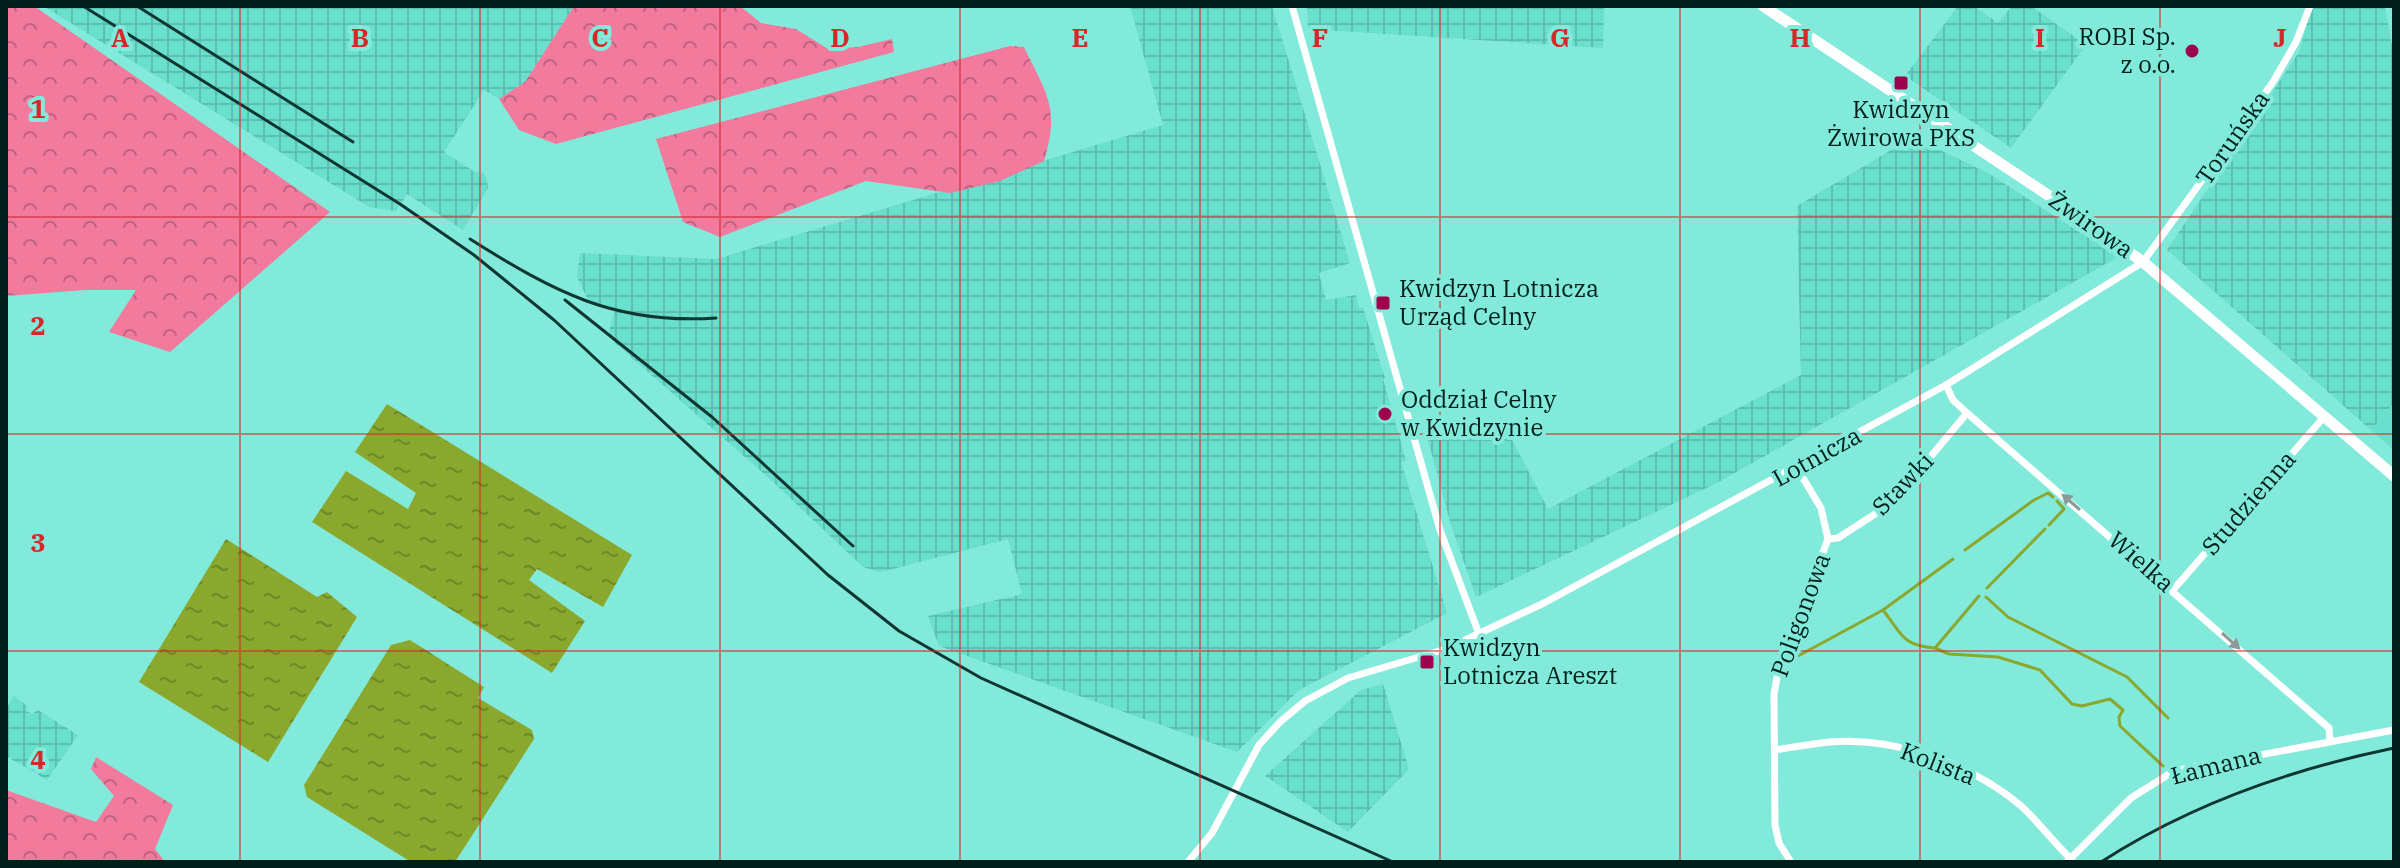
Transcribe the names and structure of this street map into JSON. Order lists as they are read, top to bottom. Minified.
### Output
{"streets":{"street":["Toruńska","Żwirowa","Lotnicza","Stawki","Studzienna","Wielka","Poligonowa","Kolista","Łamana"]},"crossings":[["Toruńska","Żwirowa"],["Toruńska","Lotnicza"],["Żwirowa","Lotnicza"],["Żwirowa","Studzienna"],["Lotnicza","Wielka"],["Lotnicza","Poligonowa"],["Stawki","Wielka"],["Stawki","Poligonowa"],["Studzienna","Wielka"],["Wielka","Łamana"],["Poligonowa","Kolista"],["Kolista","Łamana"]],"places":{"other":["ROBI Sp. z o.o.","Oddział Celny w Kwidzynie"],"transit":["Kwidzyn Żwirowa PKS","Kwidzyn Lotnicza Urząd Celny","Kwidzyn Lotnicza Areszt"]},"grid":{"columns":["A","B","C","D","E","F","G","H","I","J"],"rows":["1","2","3","4"]}}
